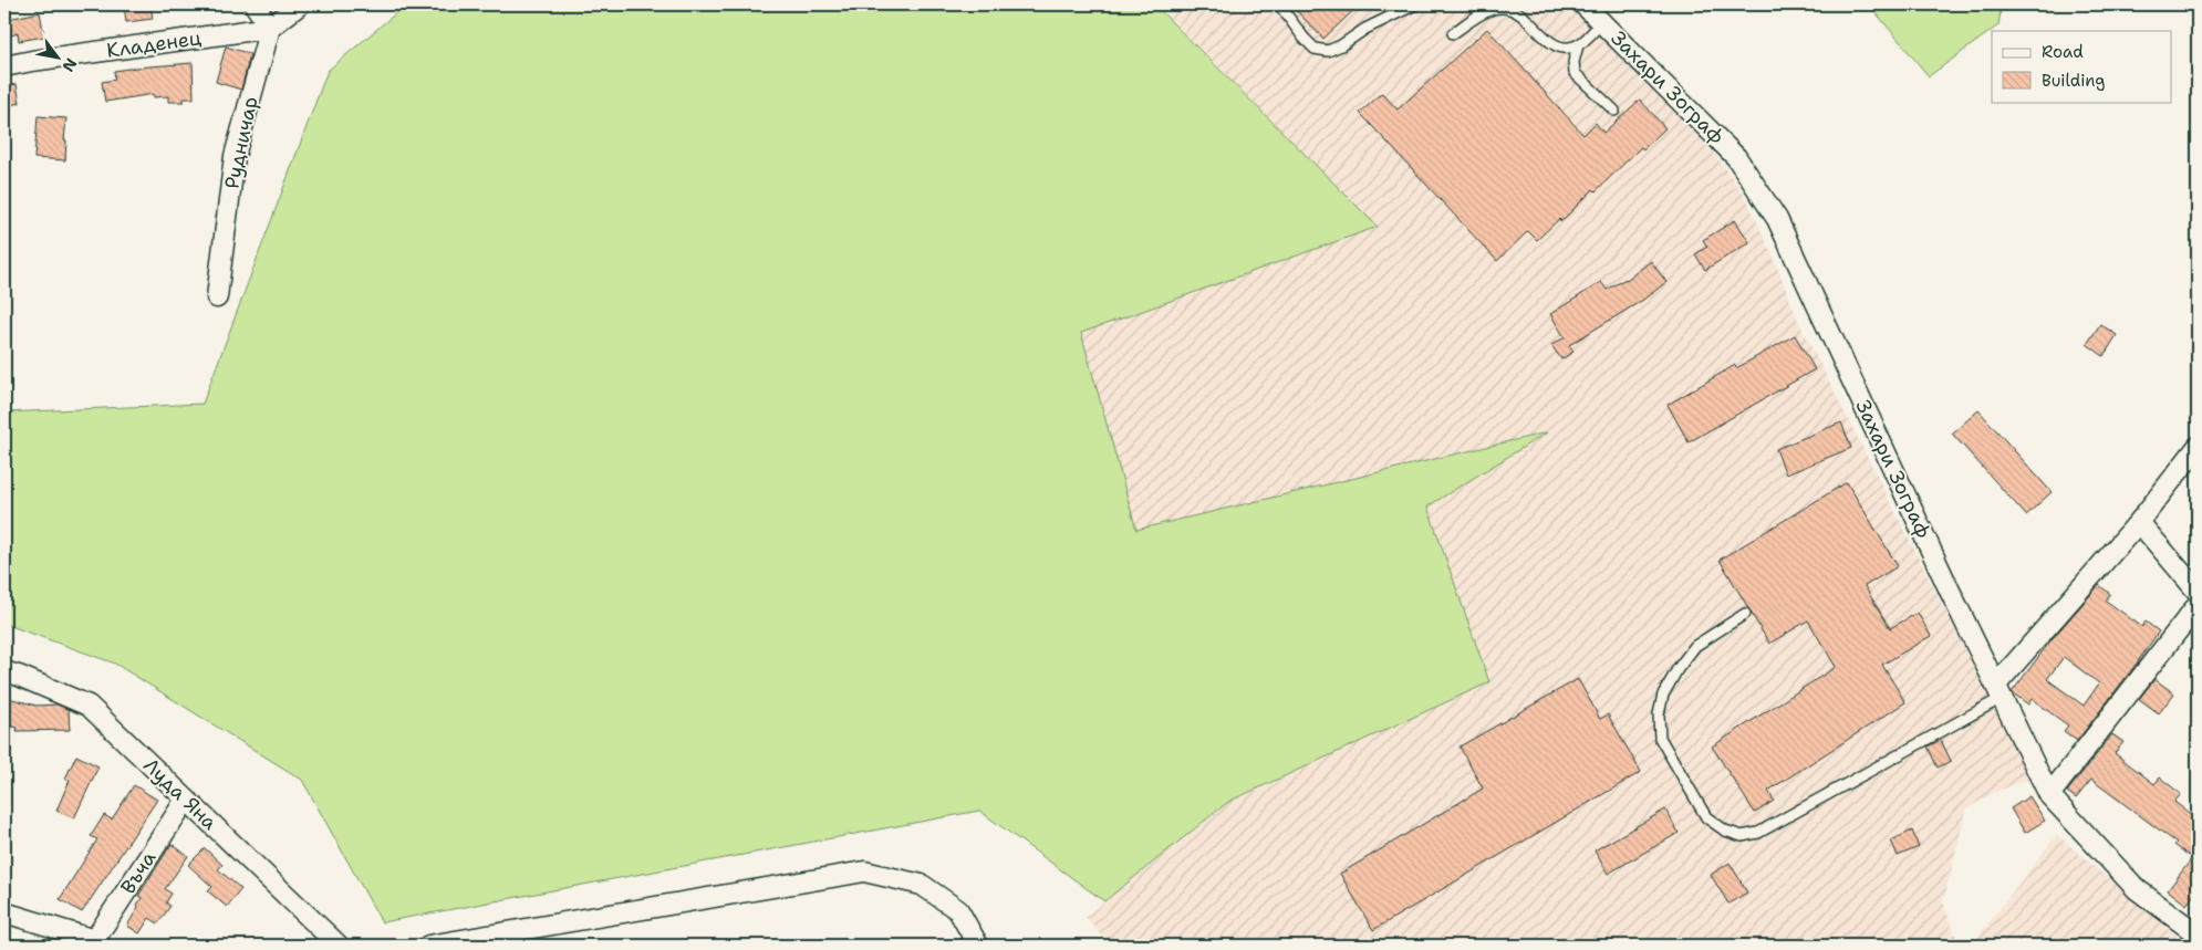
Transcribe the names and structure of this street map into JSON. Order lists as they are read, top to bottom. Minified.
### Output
{"streets":{"street":["Кладенец","Захари Зограф","Рудничар","Луда Яна","Въча"]},"crossings":[["Кладенец","Рудничар"],["Луда Яна","Въча"]],"legend":["Road","Building"],"north":"bottom right"}
